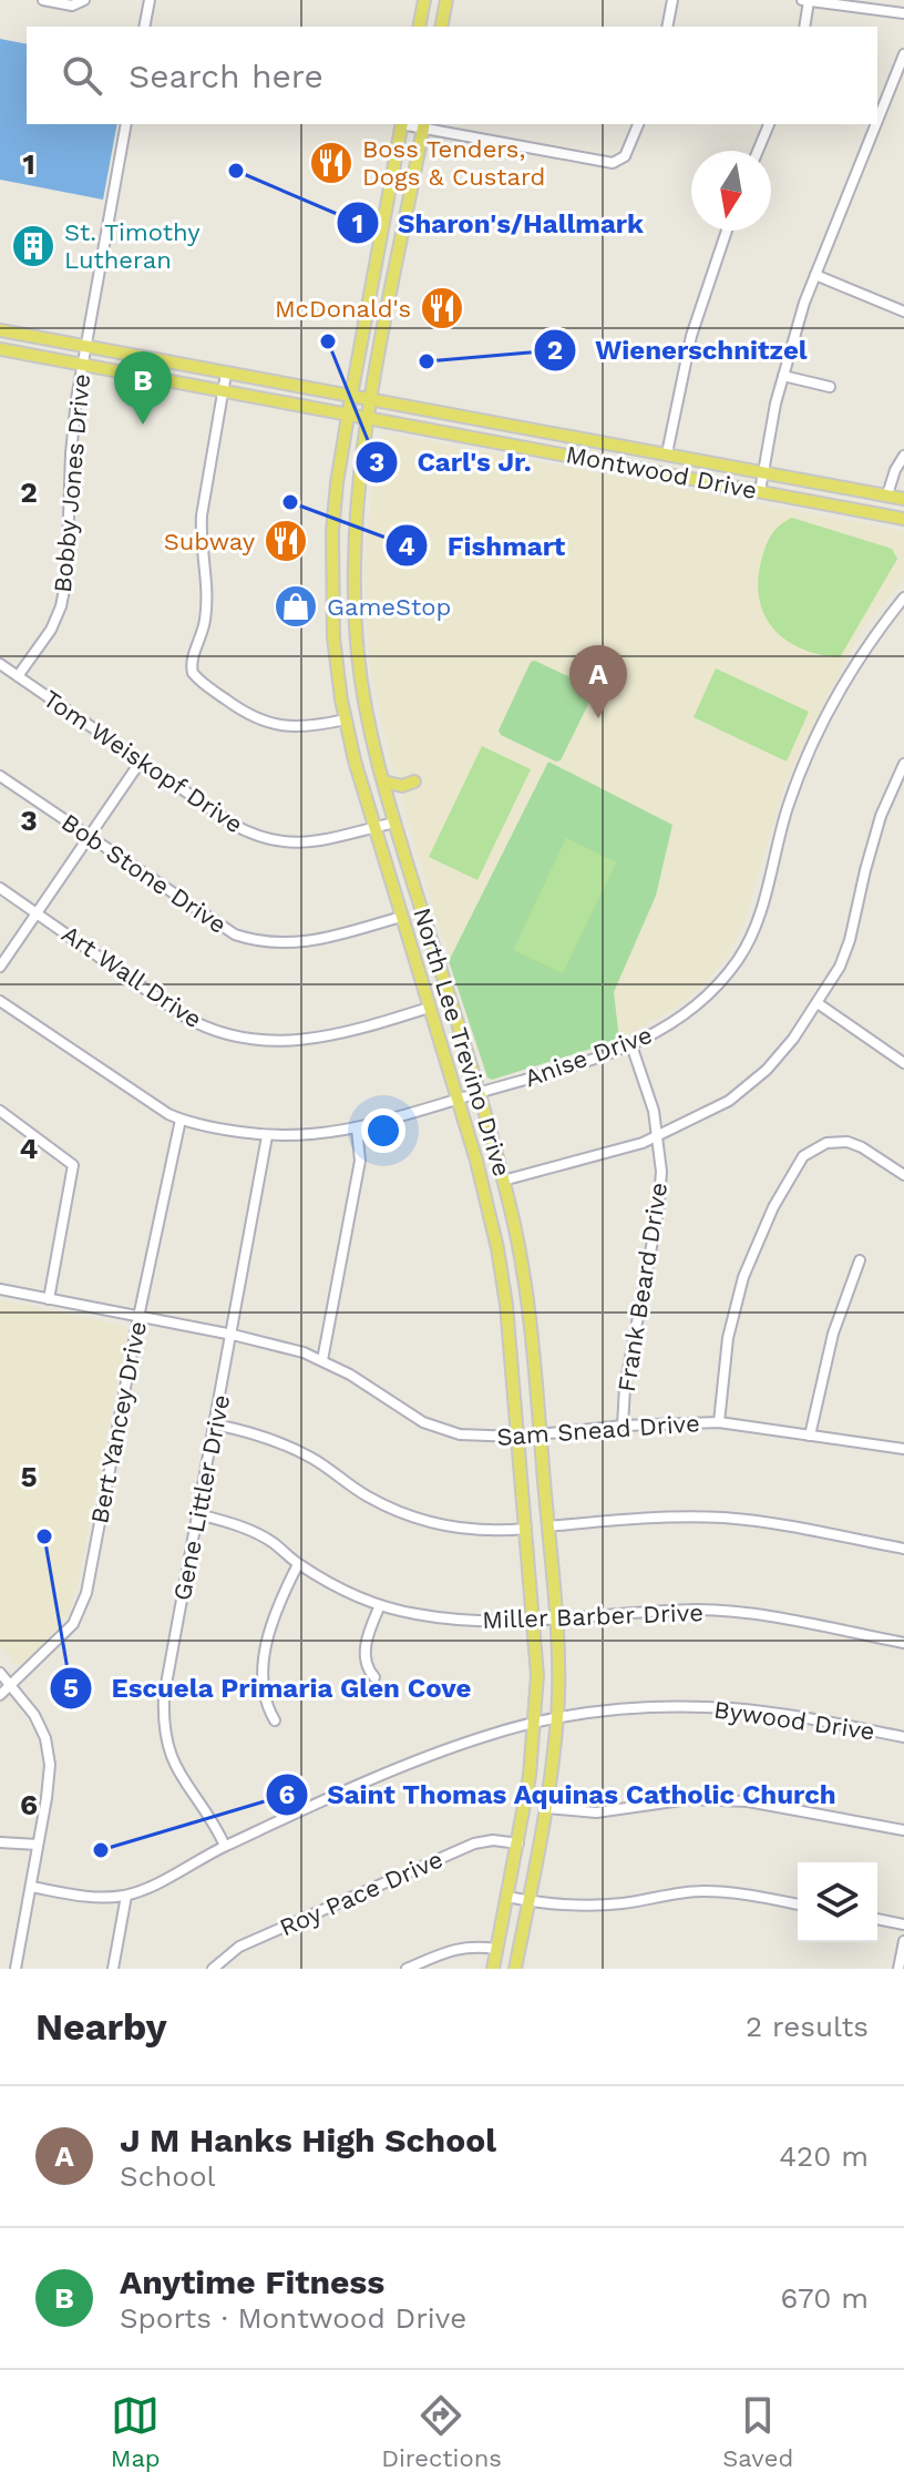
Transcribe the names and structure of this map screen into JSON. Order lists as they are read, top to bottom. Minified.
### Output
{"streets":{"main road":["Montwood Drive","North Lee Trevino Drive"],"street":["Bobby Jones Drive","Tom Weiskopf Drive","Bob Stone Drive","Art Wall Drive","Anise Drive","Frank Beard Drive","Bert Yancey Drive","Sam Snead Drive","Gene Littler Drive","Miller Barber Drive","Bywood Drive","Roy Pace Drive"]},"crossings":[["Montwood Drive","Bobby Jones Drive"],["Montwood Drive","North Lee Trevino Drive"],["Bobby Jones Drive","Tom Weiskopf Drive"],["Tom Weiskopf Drive","North Lee Trevino Drive"],["Bob Stone Drive","North Lee Trevino Drive"],["Art Wall Drive","North Lee Trevino Drive"],["North Lee Trevino Drive","Anise Drive"],["North Lee Trevino Drive","Sam Snead Drive"],["North Lee Trevino Drive","Miller Barber Drive"],["North Lee Trevino Drive","Bywood Drive"],["North Lee Trevino Drive","Roy Pace Drive"],["Anise Drive","Frank Beard Drive"],["Anise Drive","Bert Yancey Drive"],["Anise Drive","Gene Littler Drive"],["Frank Beard Drive","Sam Snead Drive"],["Bert Yancey Drive","Sam Snead Drive"],["Sam Snead Drive","Gene Littler Drive"],["Gene Littler Drive","Miller Barber Drive"],["Gene Littler Drive","Bywood Drive"]],"places":{"restaurant":["Boss Tenders, Dogs & Custard","McDonald's","Subway"],"other":["Sharon's/Hallmark","Carl's Jr.","Wienerschnitzel","Fishmart","Escuela Primaria Glen Cove","Saint Thomas Aquinas Catholic Church"],"building":["St. Timothy Lutheran"],"shop":["GameStop"]},"north":"bottom","page":{"search":"Search here","pins":["B","A"],"heading":["Nearby","2 results"],"list":[{"mark":"A","name":"J M Hanks High School","note":"School","value":"420 m"},{"mark":"B","name":"Anytime Fitness","note":"Sports · Montwood Drive","value":"670 m"}],"nav":["Map","Directions","Saved"]},"grid":{"rows":["1","2","3","4","5","6"]}}
